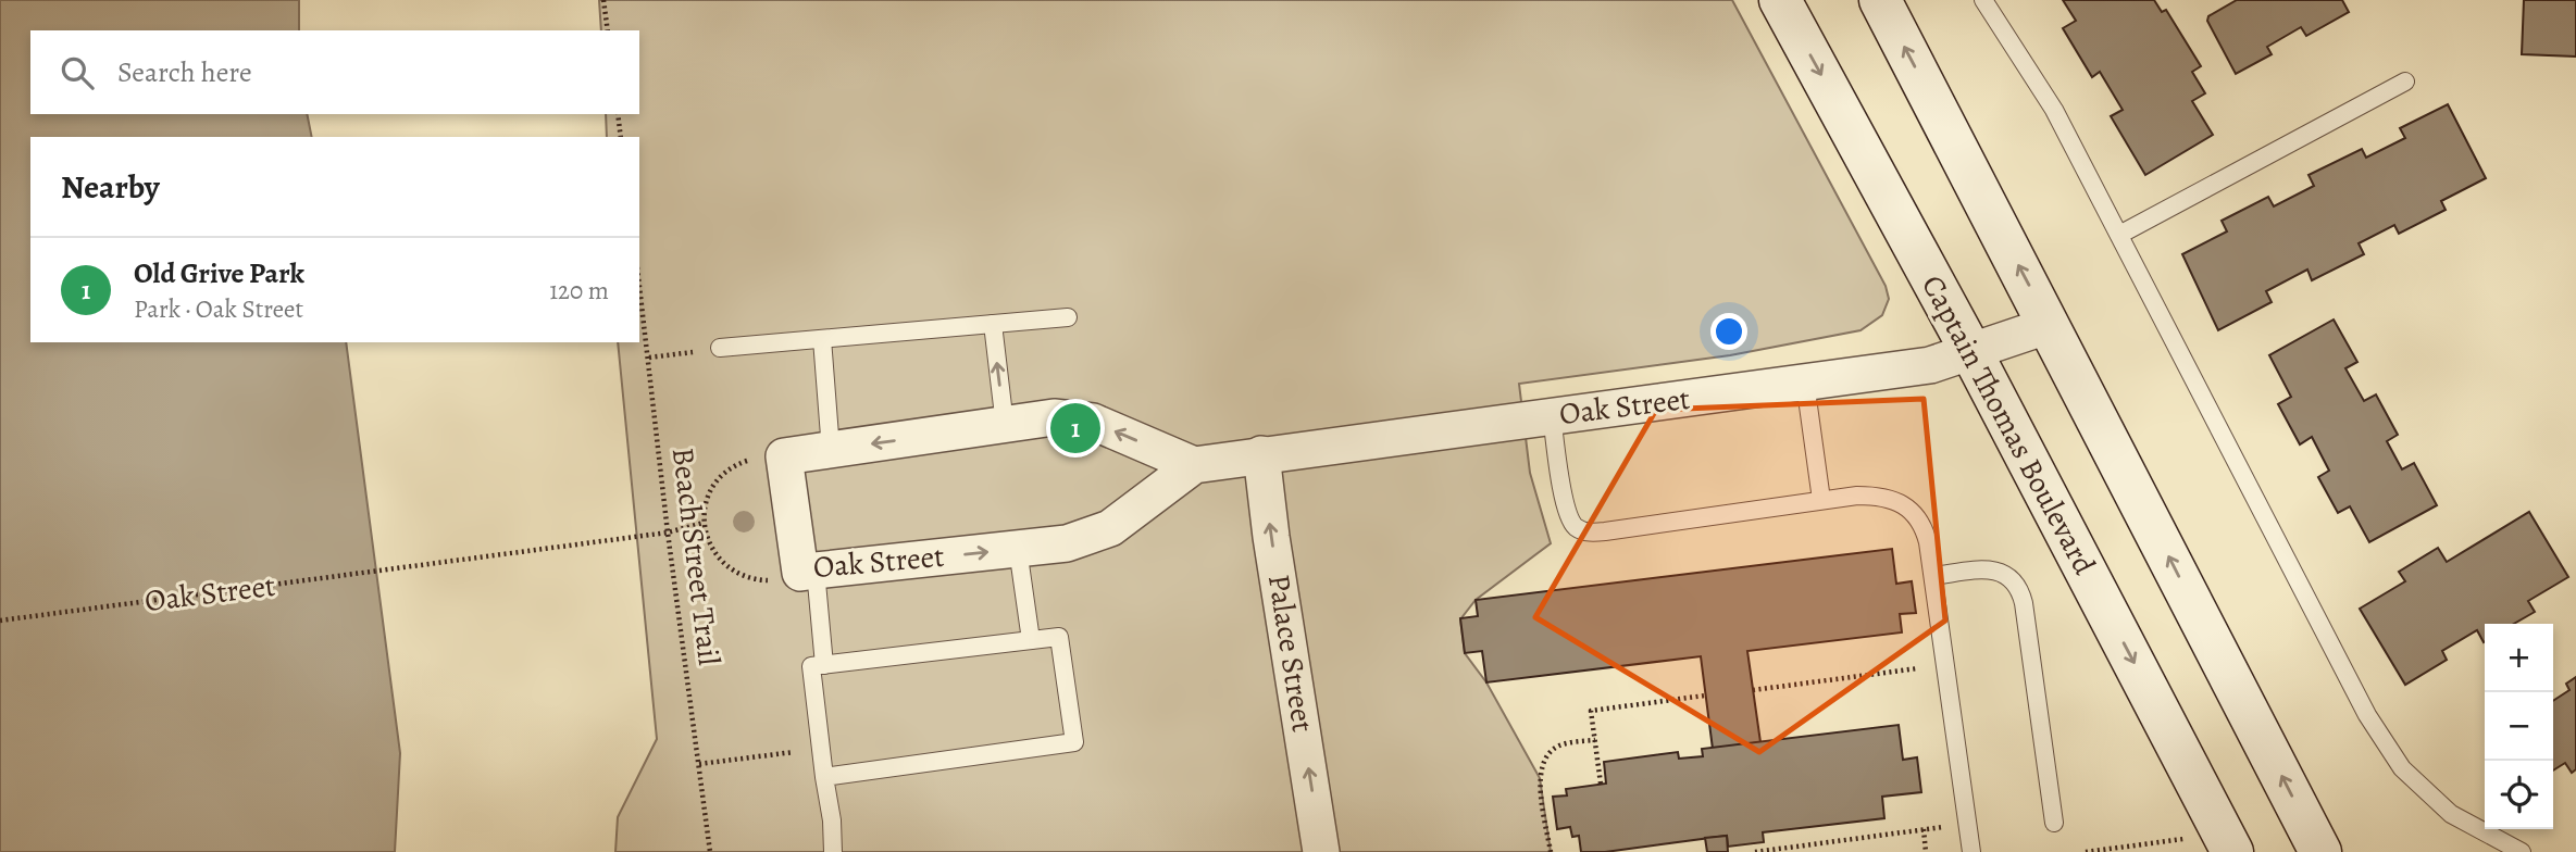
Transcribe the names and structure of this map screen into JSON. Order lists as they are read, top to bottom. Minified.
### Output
{"streets":{"main road":["Captain Thomas Boulevard"],"street":["Oak Street","Palace Street"],"path":["Beach Street Trail"]},"crossings":[["Oak Street","Captain Thomas Boulevard"],["Oak Street","Beach Street Trail"],["Oak Street","Palace Street"]],"one_way":["Palace Street"],"page":{"search":"Search here","heading":"Nearby","list":[{"mark":"1","name":"Old Grive Park","note":"Park · Oak Street","value":"120 m"}],"pins":"1","map_buttons":["+","−"]}}
